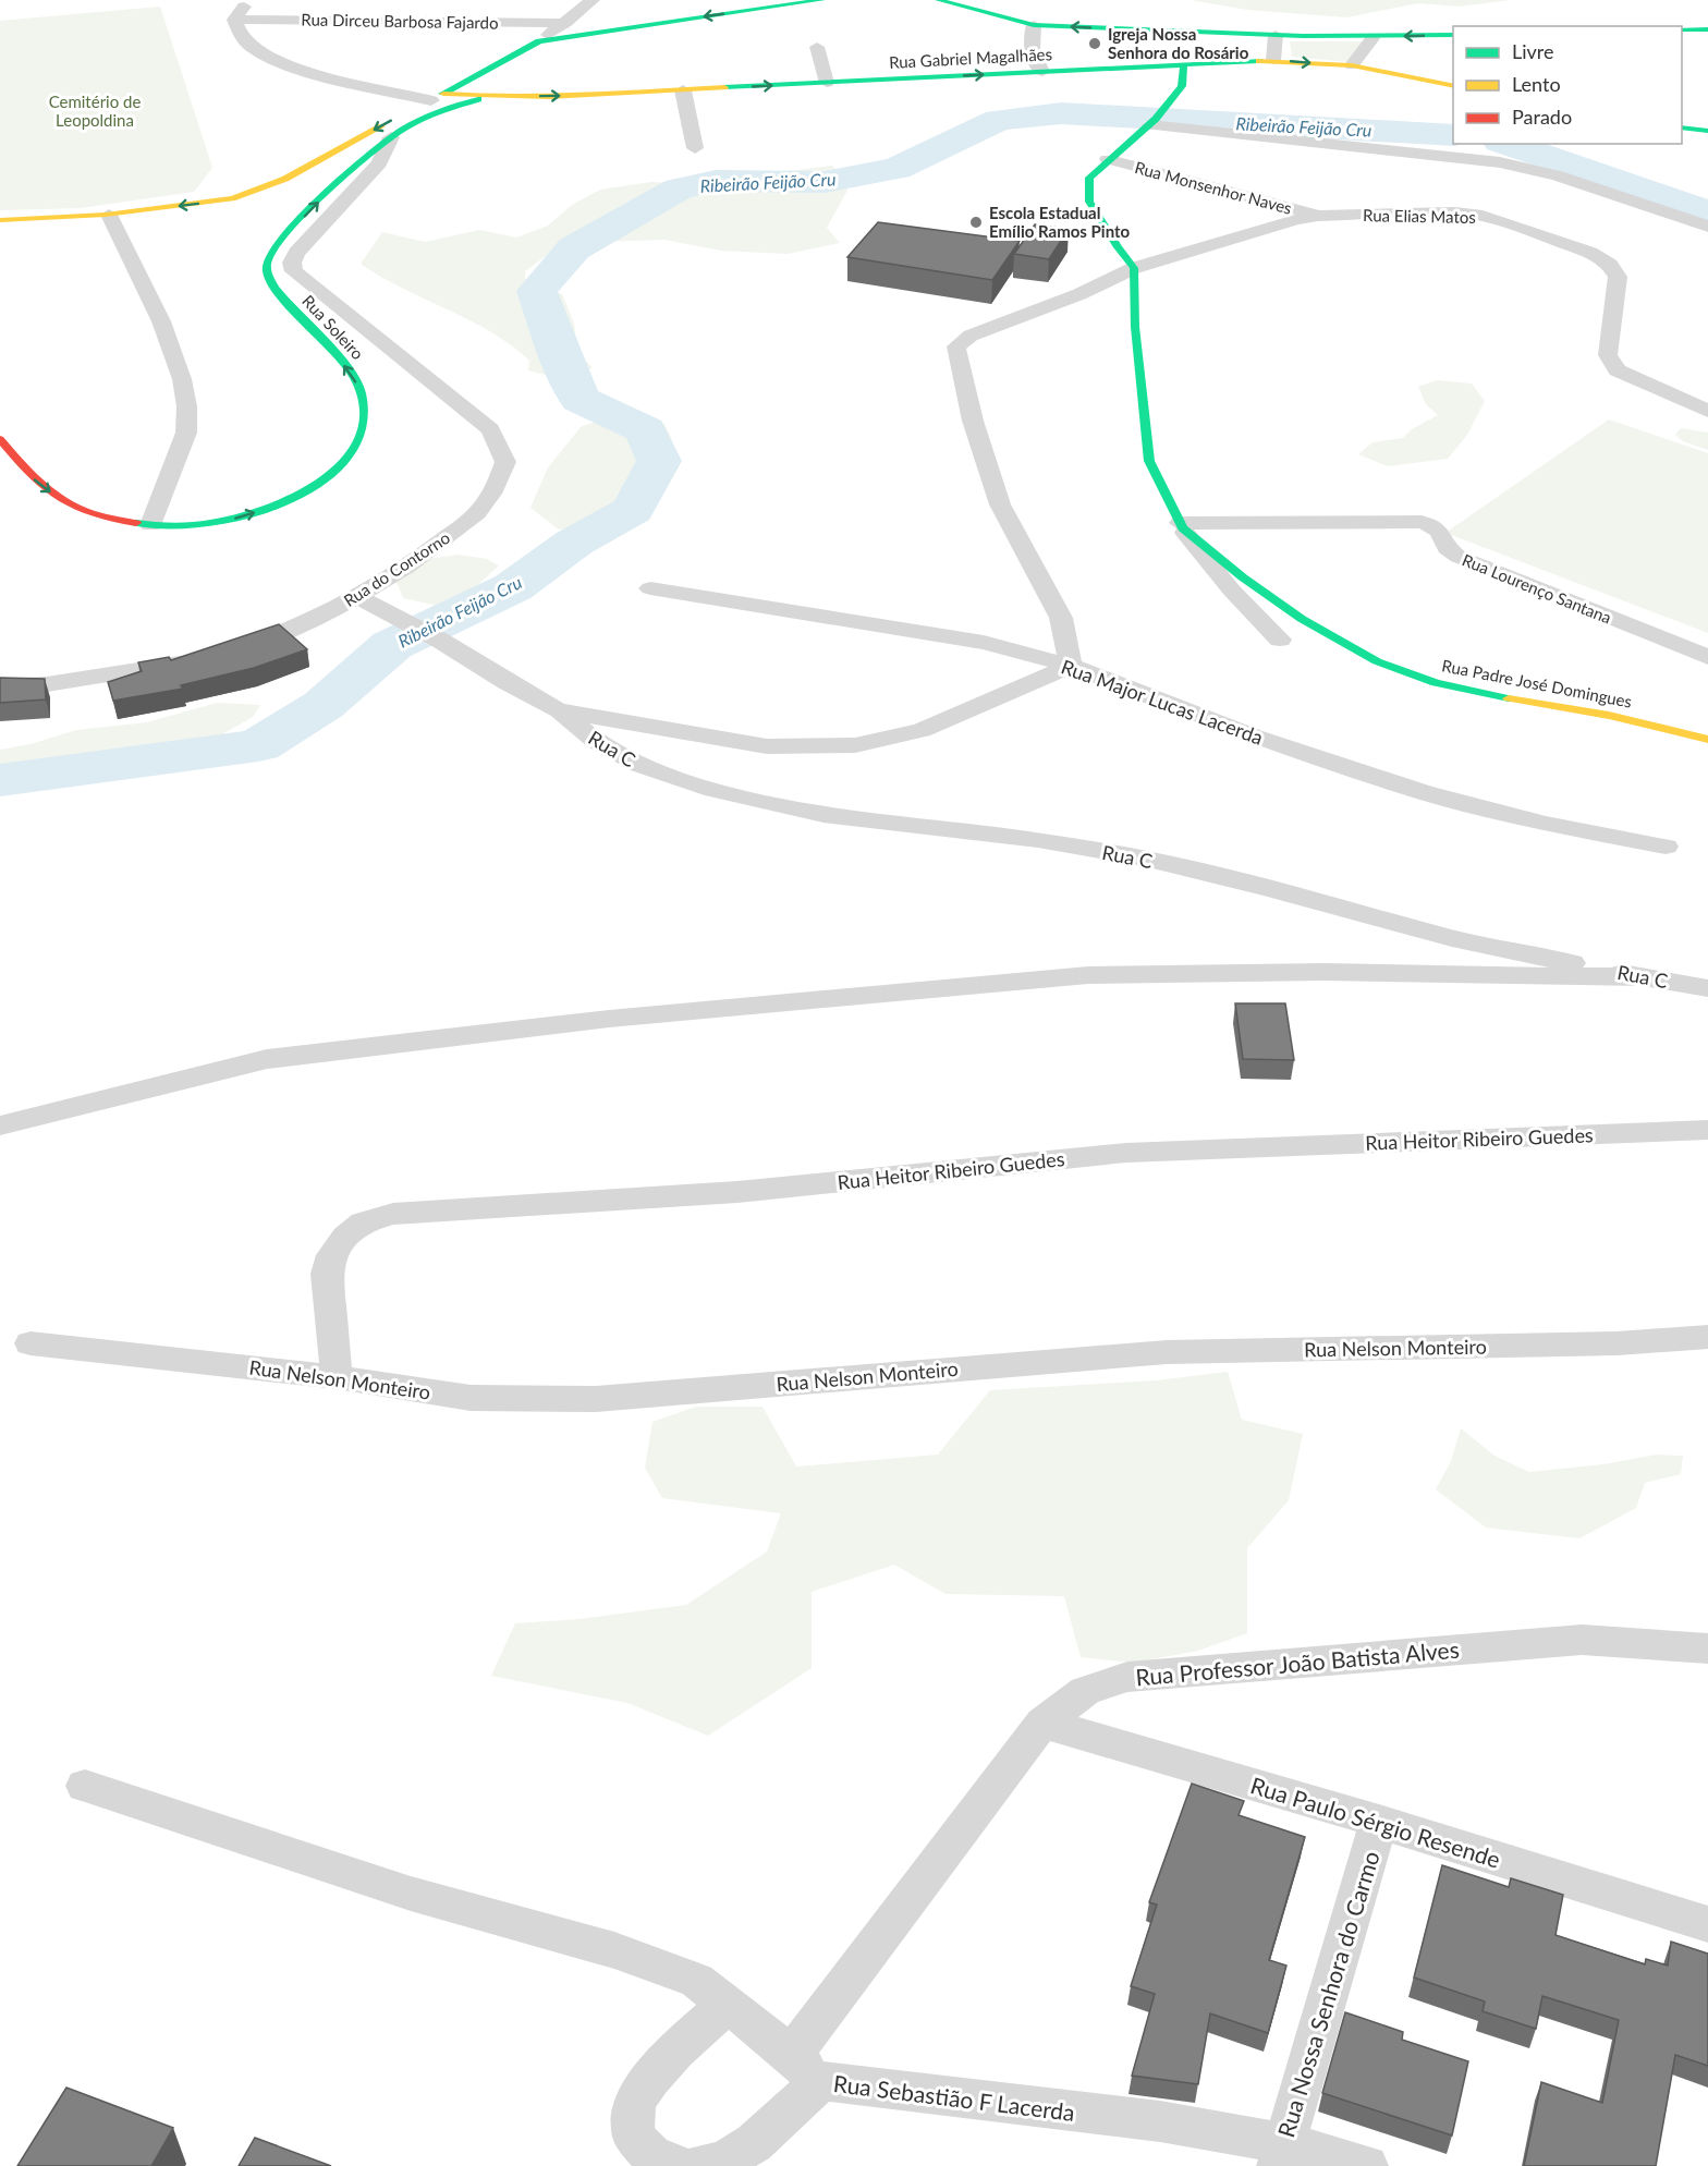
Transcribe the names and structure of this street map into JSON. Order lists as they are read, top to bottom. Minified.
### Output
{"streets":{"street":["Rua Dirceu Barbosa Fajardo","Rua Gabriel Magalhães","Rua Monsenhor Naves","Rua Elias Matos","Rua Soleiro","Rua do Contorno","Rua Lourenço Santana","Rua Padre José Domingues","Rua Major Lucas Lacerda","Rua C","Rua Heitor Ribeiro Guedes","Rua Nelson Monteiro","Rua Professor João Batista Alves","Rua Paulo Sérgio Resende","Rua Nossa Senhora do Carmo","Rua Sebastião F Lacerda"]},"crossings":[["Rua Gabriel Magalhães","Rua Soleiro"],["Rua Monsenhor Naves","Rua Elias Matos"],["Rua Elias Matos","Rua Padre José Domingues"],["Rua Elias Matos","Rua Major Lucas Lacerda"],["Rua Soleiro","Rua do Contorno"],["Rua Lourenço Santana","Rua Padre José Domingues"],["Rua Heitor Ribeiro Guedes","Rua Nelson Monteiro"],["Rua Professor João Batista Alves","Rua Paulo Sérgio Resende"],["Rua Professor João Batista Alves","Rua Sebastião F Lacerda"],["Rua Paulo Sérgio Resende","Rua Nossa Senhora do Carmo"],["Rua Nossa Senhora do Carmo","Rua Sebastião F Lacerda"]],"water":["Ribeirão Feijão Cru"],"parks":["Cemitério de Leopoldina"],"places":["Igreja Nossa Senhora do Rosário","Escola Estadual Emílio Ramos Pinto"],"legend":["Livre","Lento","Parado"]}
